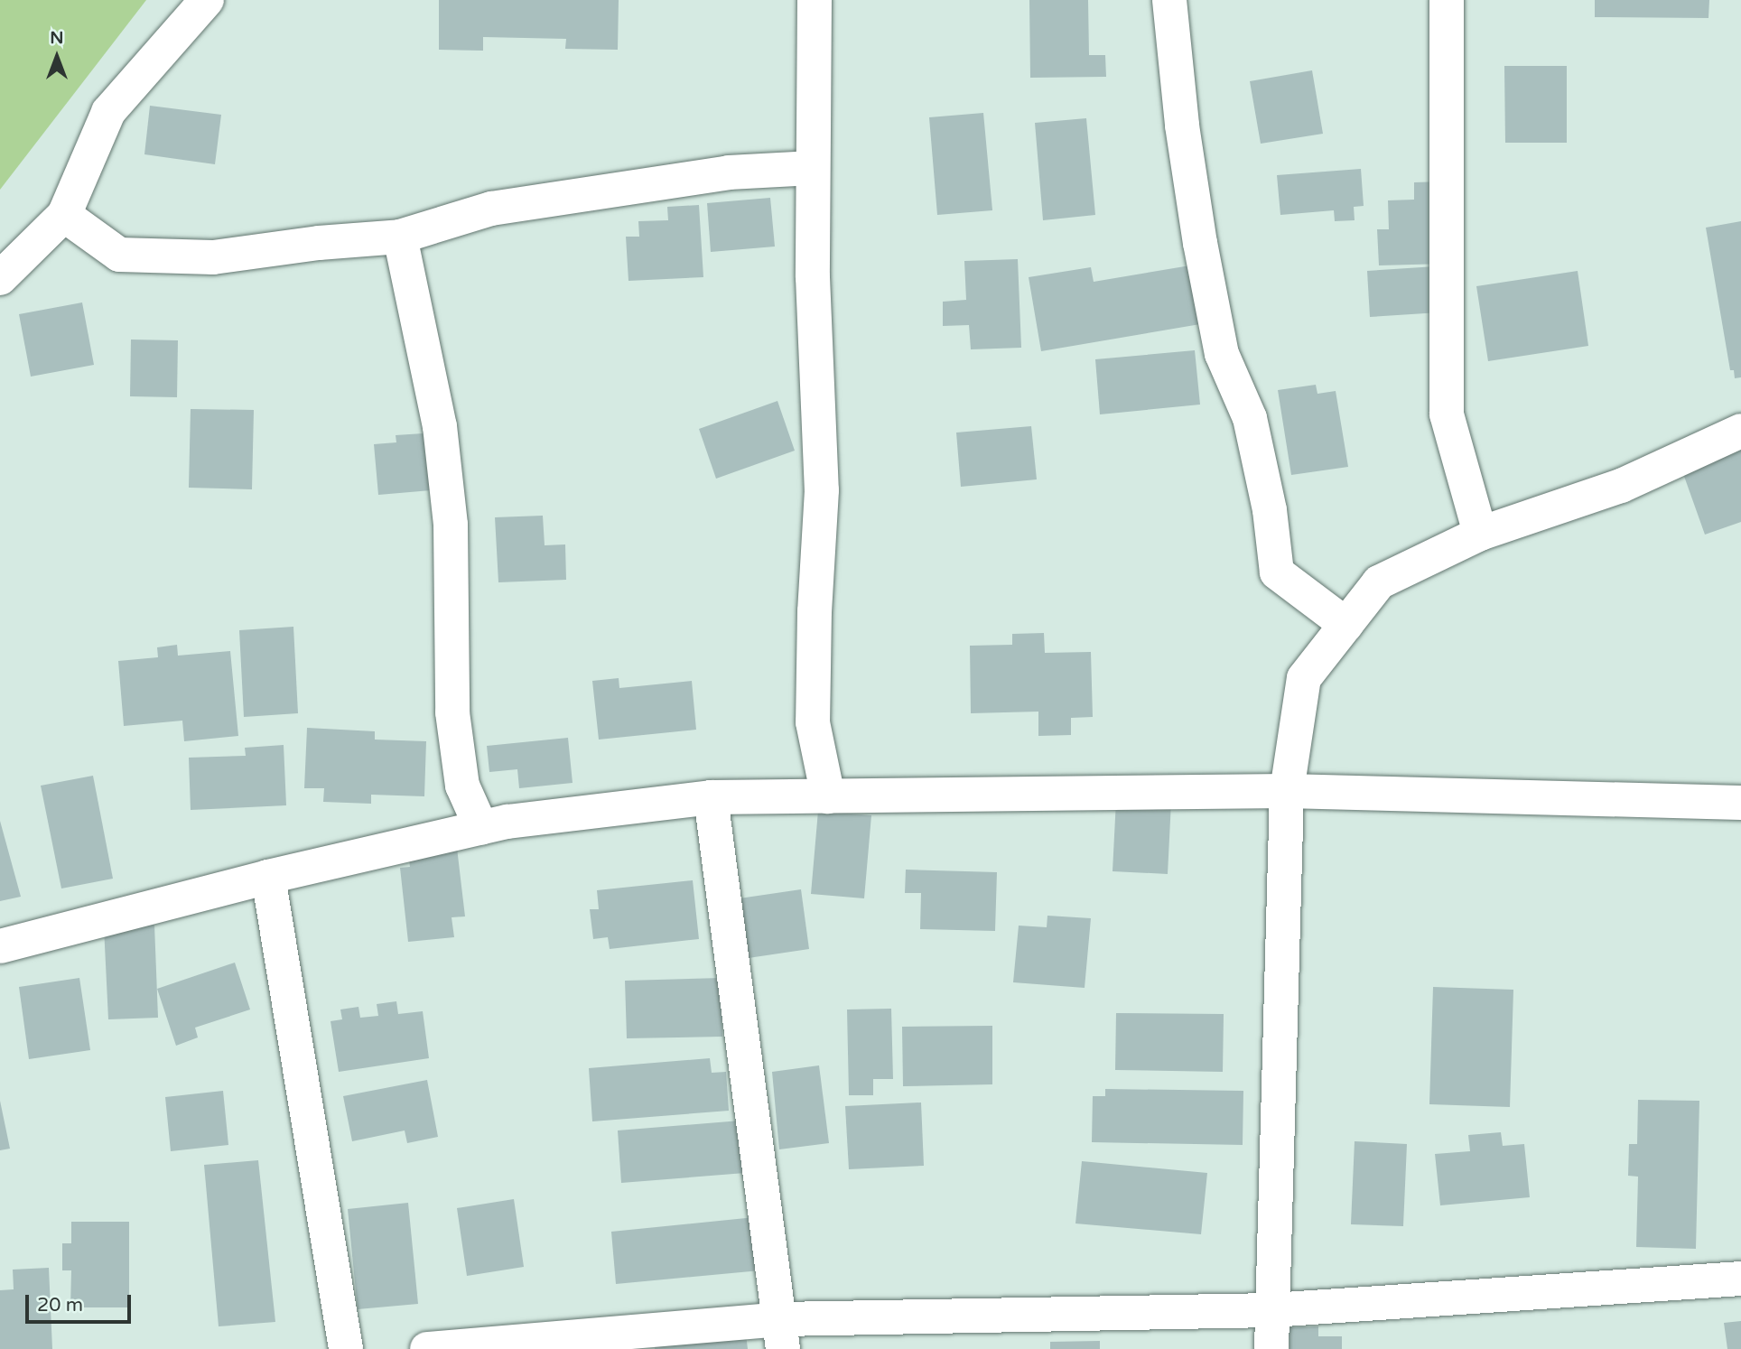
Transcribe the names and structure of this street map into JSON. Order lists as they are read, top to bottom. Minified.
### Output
{"scale_bar":"20 m","north":"top"}
